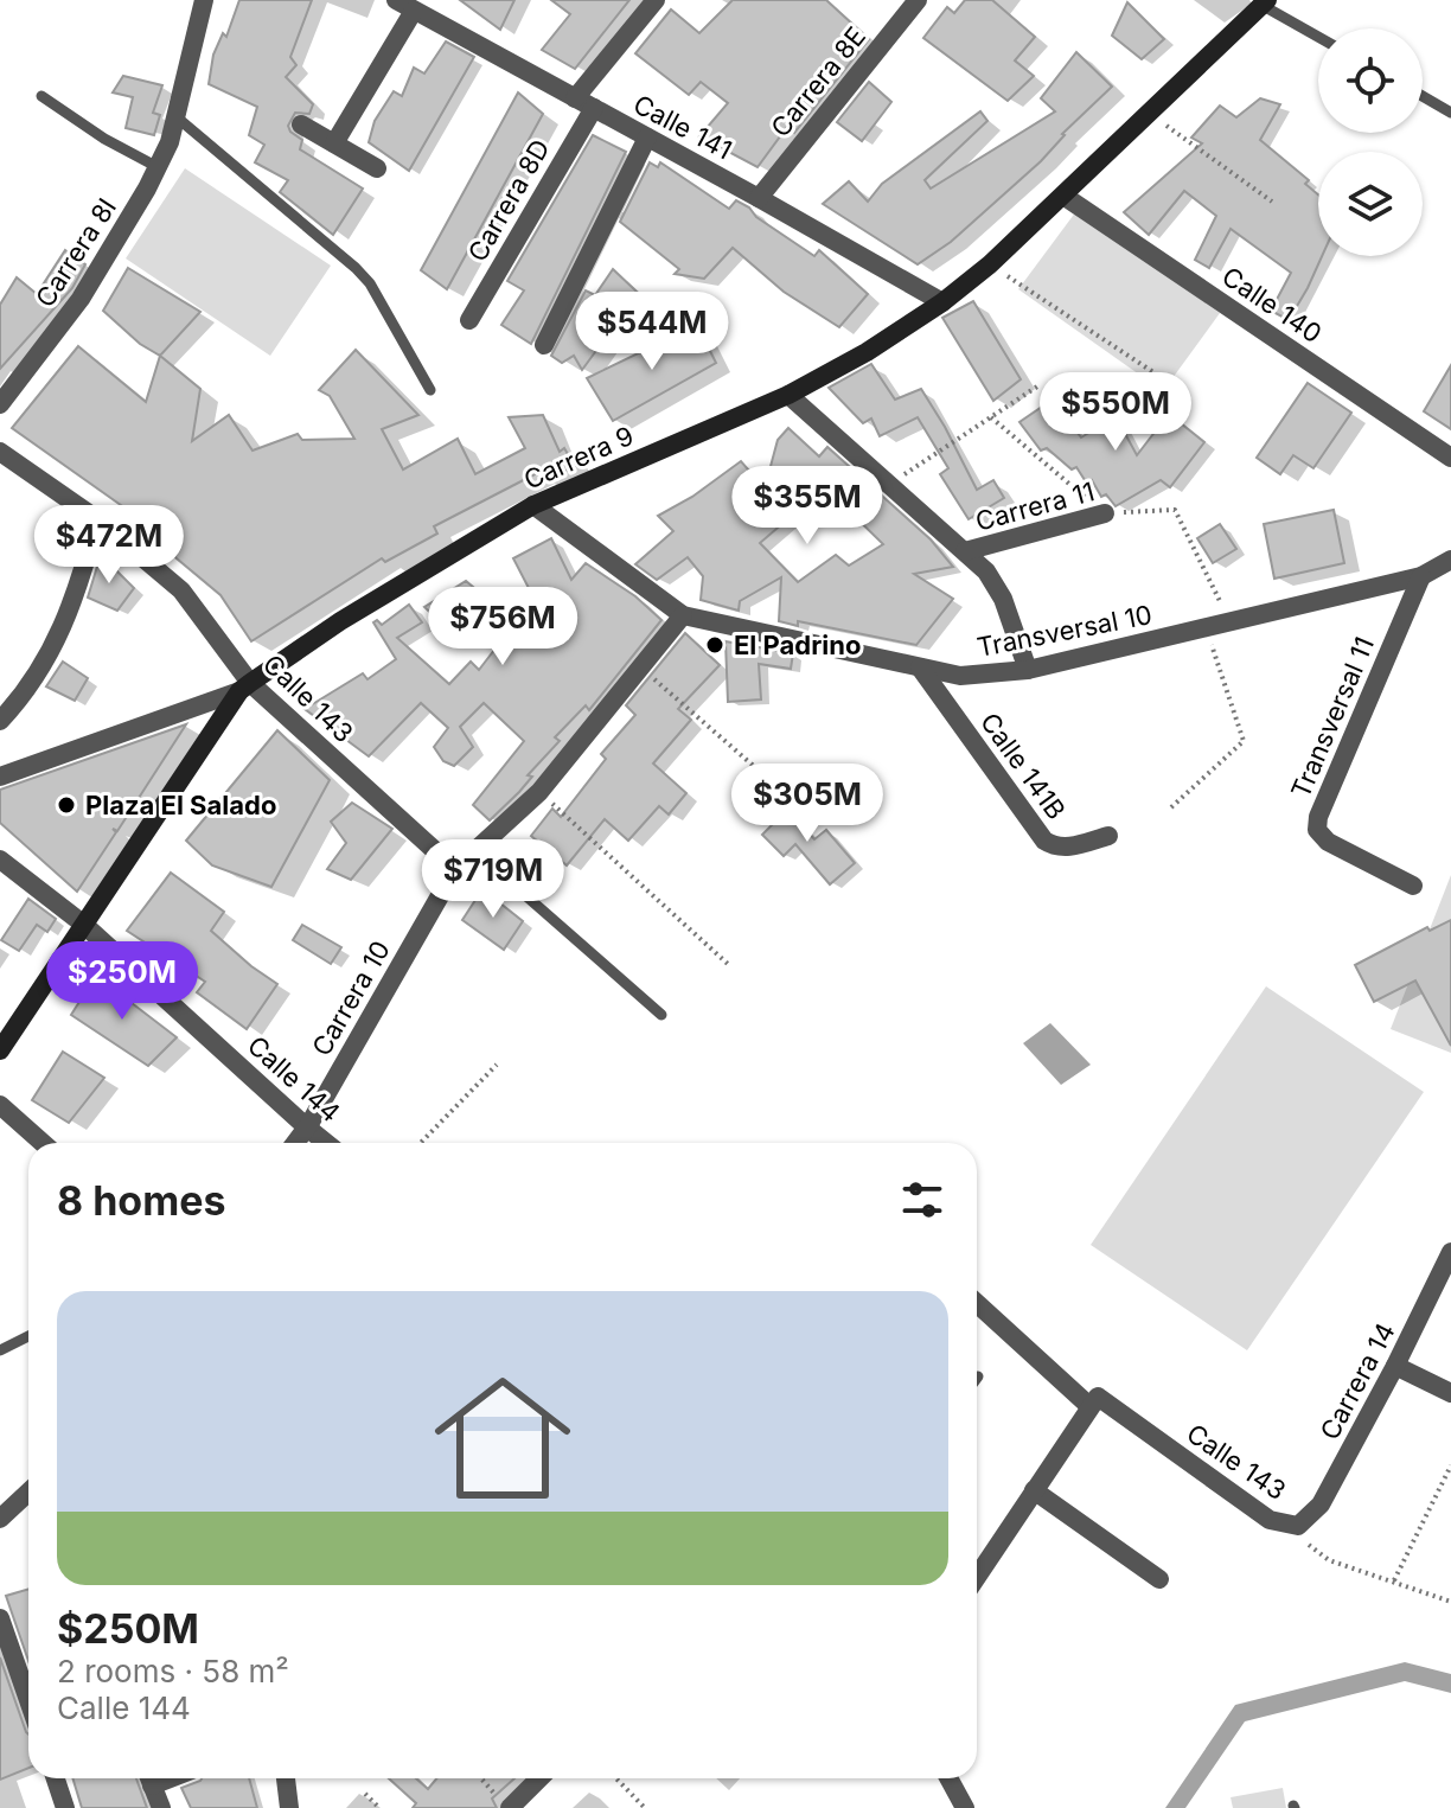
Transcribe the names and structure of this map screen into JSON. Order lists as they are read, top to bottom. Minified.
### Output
{"streets":{"street":["Carrera 8E","Calle 141","Carrera 8D","Carrera 8I","Calle 140","Carrera 9","Carrera 11","Transversal 10","Calle 143","Transversal 11","Calle 141B","Carrera 10","Calle 144","Carrera 14"]},"crossings":[["Carrera 8E","Calle 141"],["Calle 141","Carrera 8D"],["Calle 141","Carrera 9"],["Calle 140","Carrera 9"],["Carrera 9","Calle 143"],["Carrera 9","Calle 144"],["Carrera 11","Transversal 10"],["Transversal 10","Transversal 11"],["Transversal 10","Calle 141B"],["Transversal 10","Carrera 10"],["Calle 143","Carrera 10"],["Calle 143","Carrera 14"],["Carrera 10","Calle 144"]],"places":["El Padrino","Plaza El Salado"],"page":{"price":["$544M","$550M","$355M","$472M","$756M","$305M","$719M","$250M"],"heading":"8 homes","list":[{"name":"$250M","note":"2 rooms · 58 m² · Calle 144"}]}}
